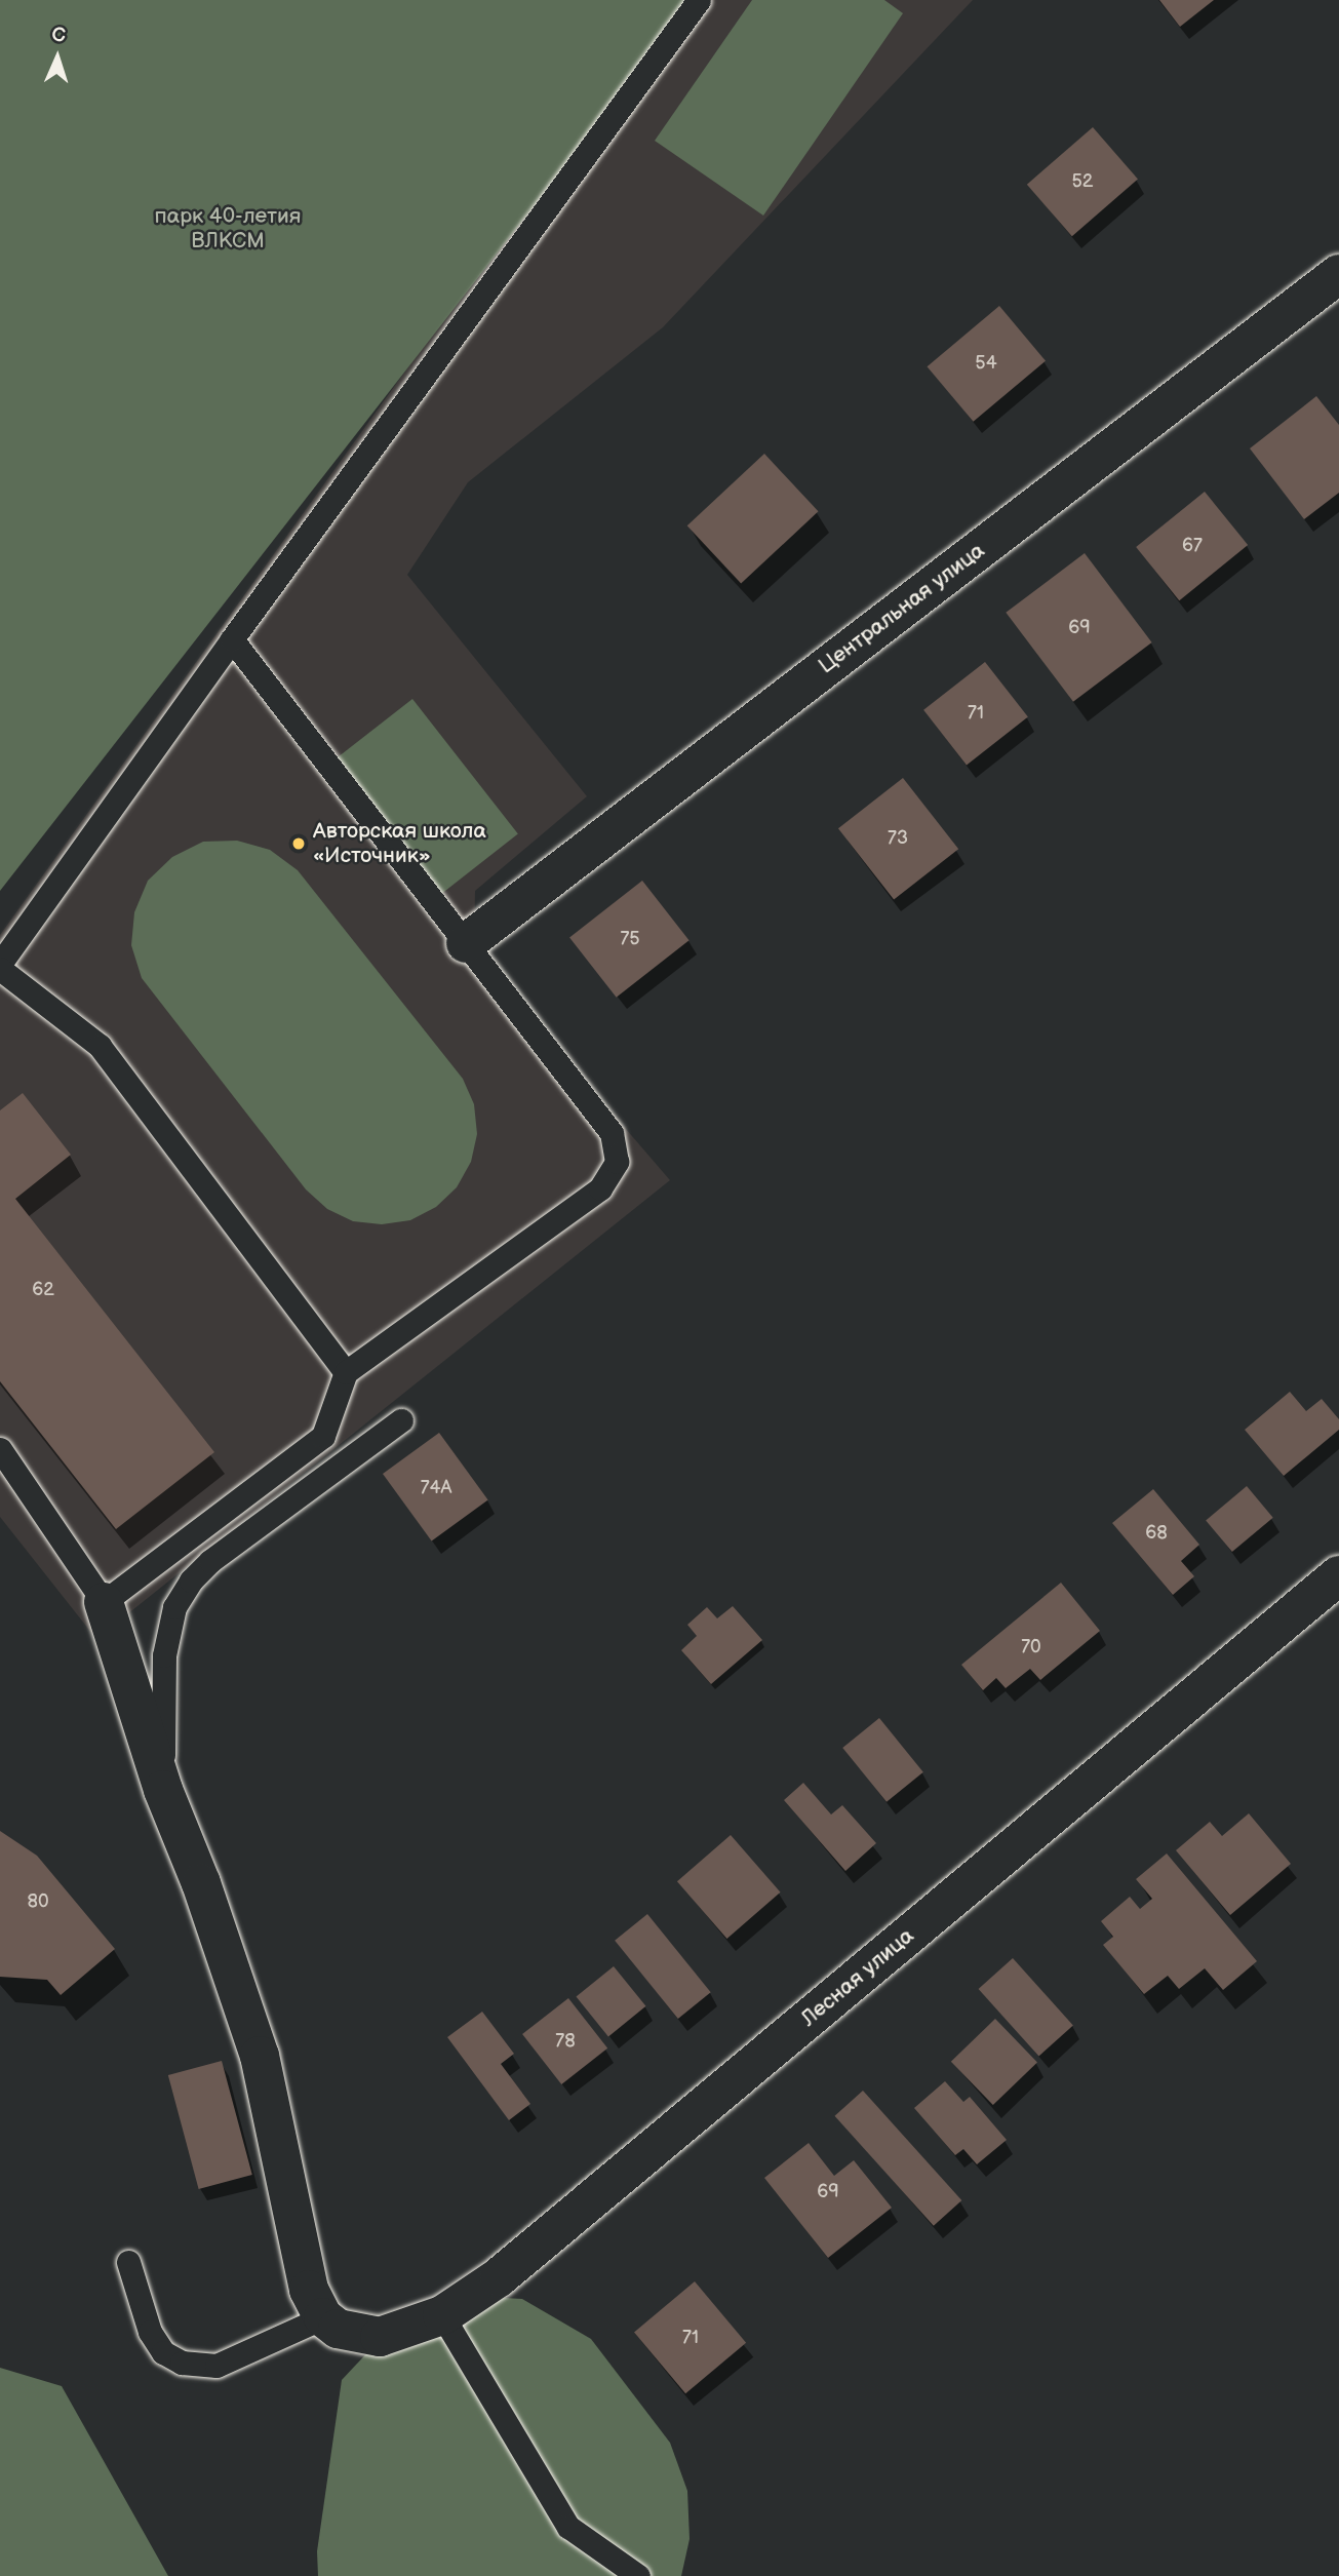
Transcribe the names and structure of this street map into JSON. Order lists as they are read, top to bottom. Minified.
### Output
{"streets":{"street":["Центральная улица","Лесная улица"]},"parks":["парк 40-летия ВЛКСМ"],"places":["Авторская школа «Источник»"],"house_numbers":["52","54","67","69","71","73","75","62","74А","68","70","80","78","69","71"],"north":"top"}
